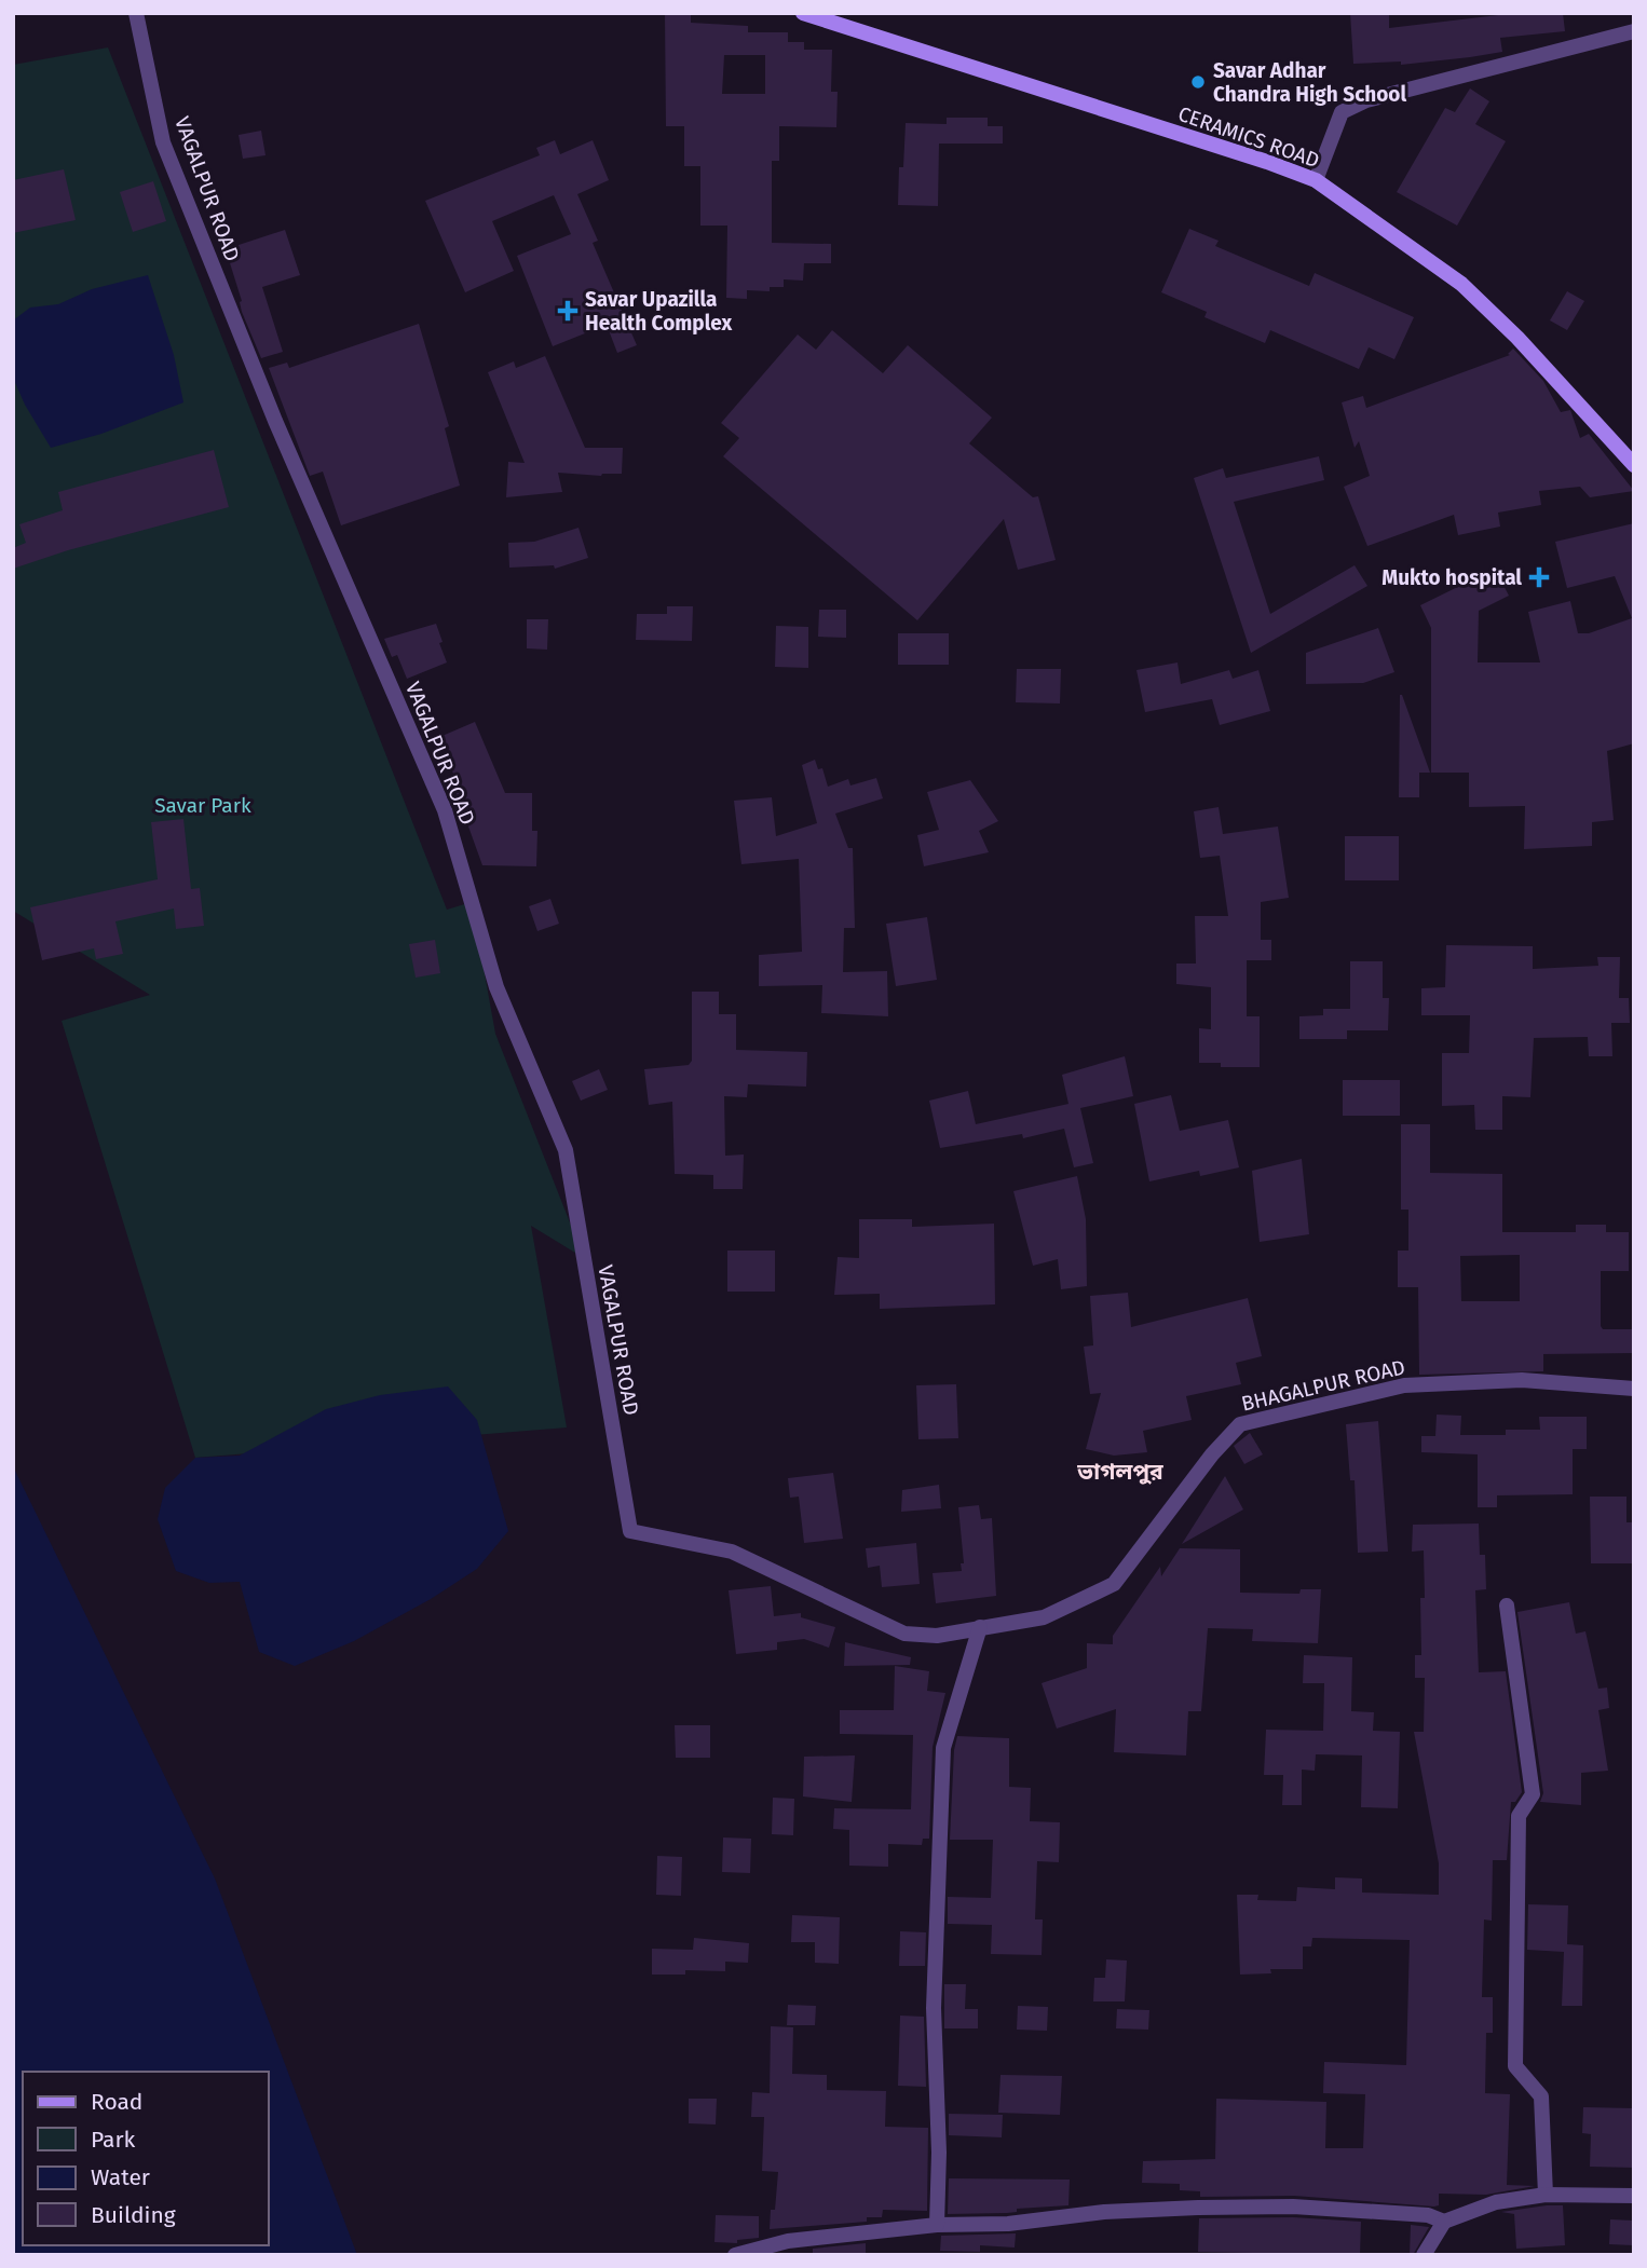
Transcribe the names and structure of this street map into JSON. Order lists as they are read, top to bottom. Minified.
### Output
{"streets":{"street":["CERAMICS ROAD","VAGALPUR ROAD","BHAGALPUR ROAD"]},"crossings":[["VAGALPUR ROAD","BHAGALPUR ROAD"]],"districts":["ভাগলপুর"],"parks":["Savar Park"],"places":{"other":["Savar Adhar Chandra High School"],"health":["Savar Upazilla Health Complex","Mukto hospital"]},"legend":["Road","Park","Water","Building"]}
